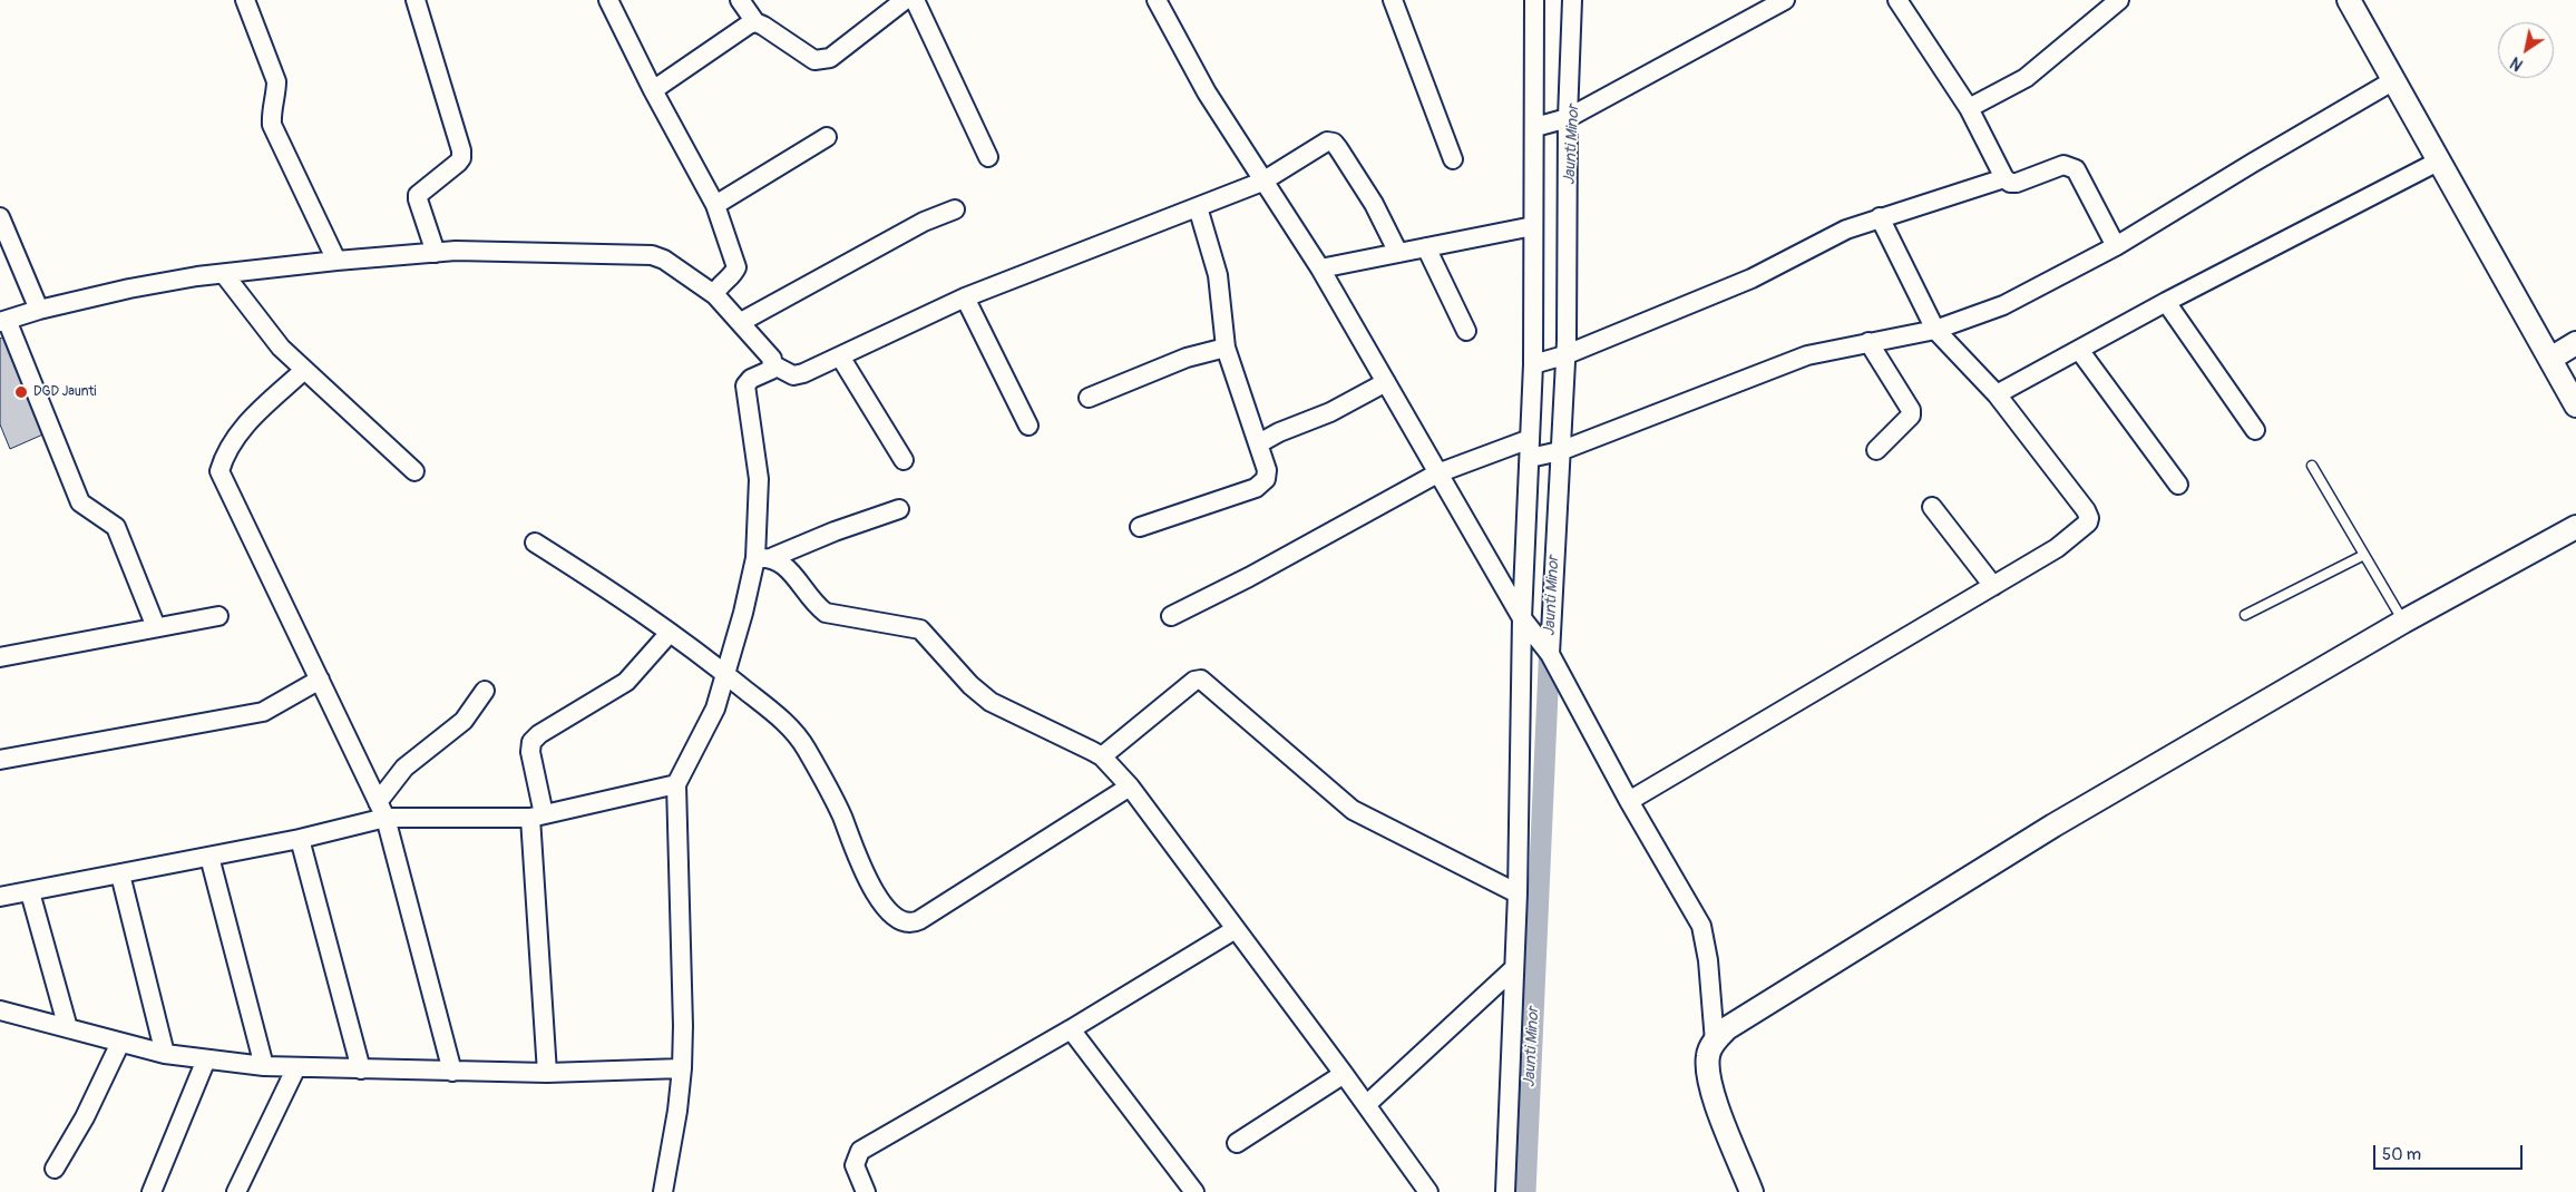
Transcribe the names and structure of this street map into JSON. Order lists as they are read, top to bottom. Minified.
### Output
{"water":["Jaunti Minor"],"places":["DGD Jaunti"],"scale_bar":"50 m","north":"bottom left"}
